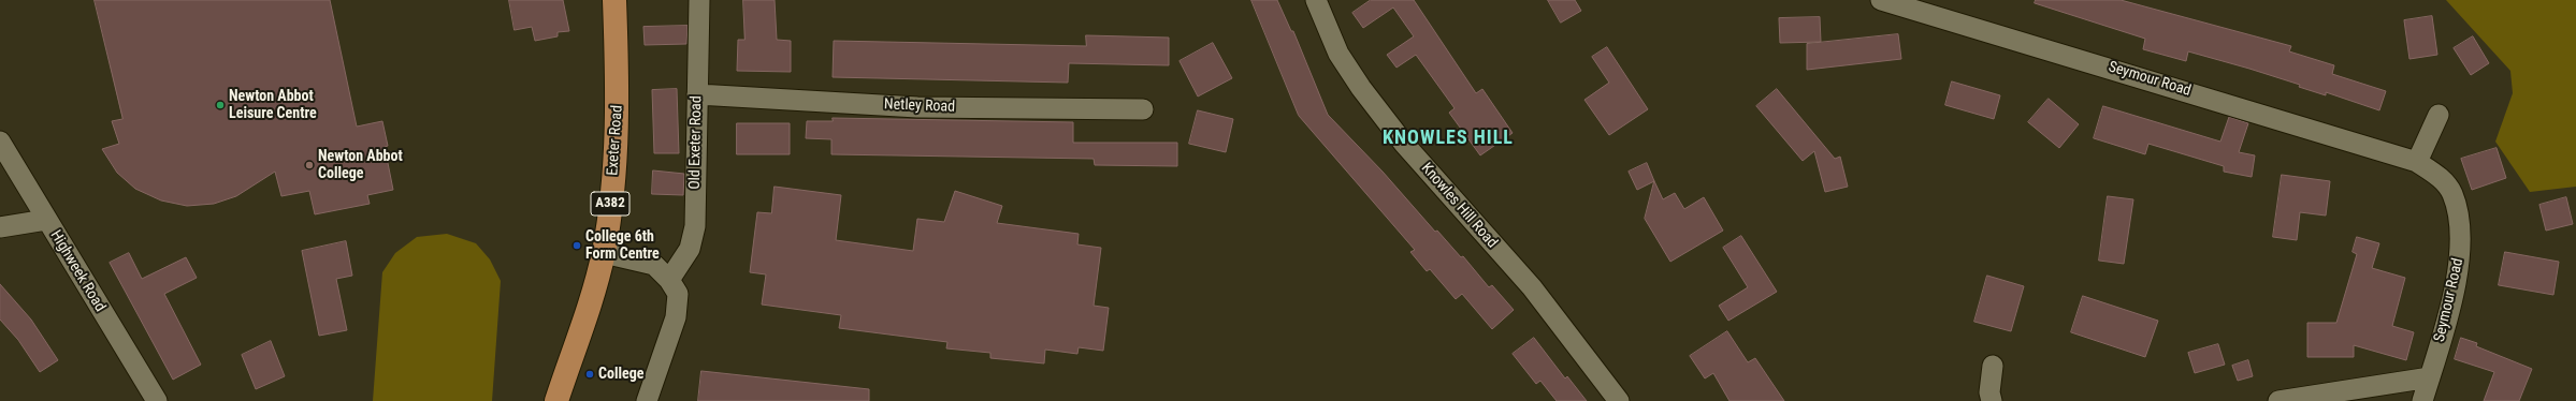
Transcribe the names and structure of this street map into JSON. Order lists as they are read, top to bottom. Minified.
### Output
{"streets":{"main road":["Exeter Road","A382"],"street":["Seymour Road","Netley Road","Old Exeter Road","Knowles Hill Road","Highweek Road"]},"crossings":[["Netley Road","Old Exeter Road"]],"districts":["KNOWLES HILL"],"places":["Newton Abbot Leisure Centre","Newton Abbot College","College 6th Form Centre","College"]}
